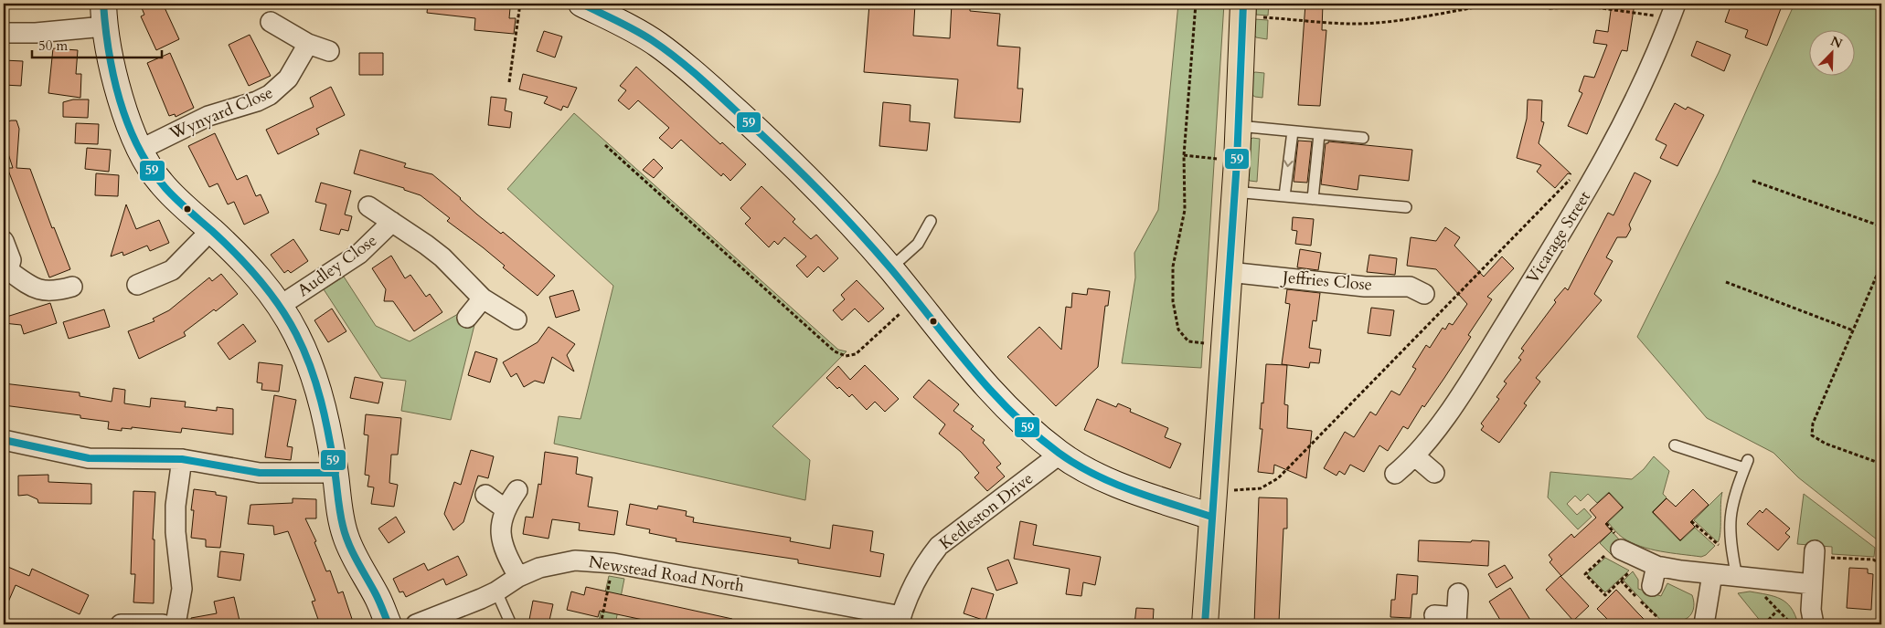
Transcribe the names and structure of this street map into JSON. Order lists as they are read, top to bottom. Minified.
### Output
{"streets":{"street":["Wynyard Close","Vicarage Street","Audley Close","Jeffries Close","Kedleston Drive","Newstead Road North"]},"crossings":[["Kedleston Drive","Newstead Road North"]],"lines":["transit line 59"],"scale_bar":"50 m","north":"top right"}
